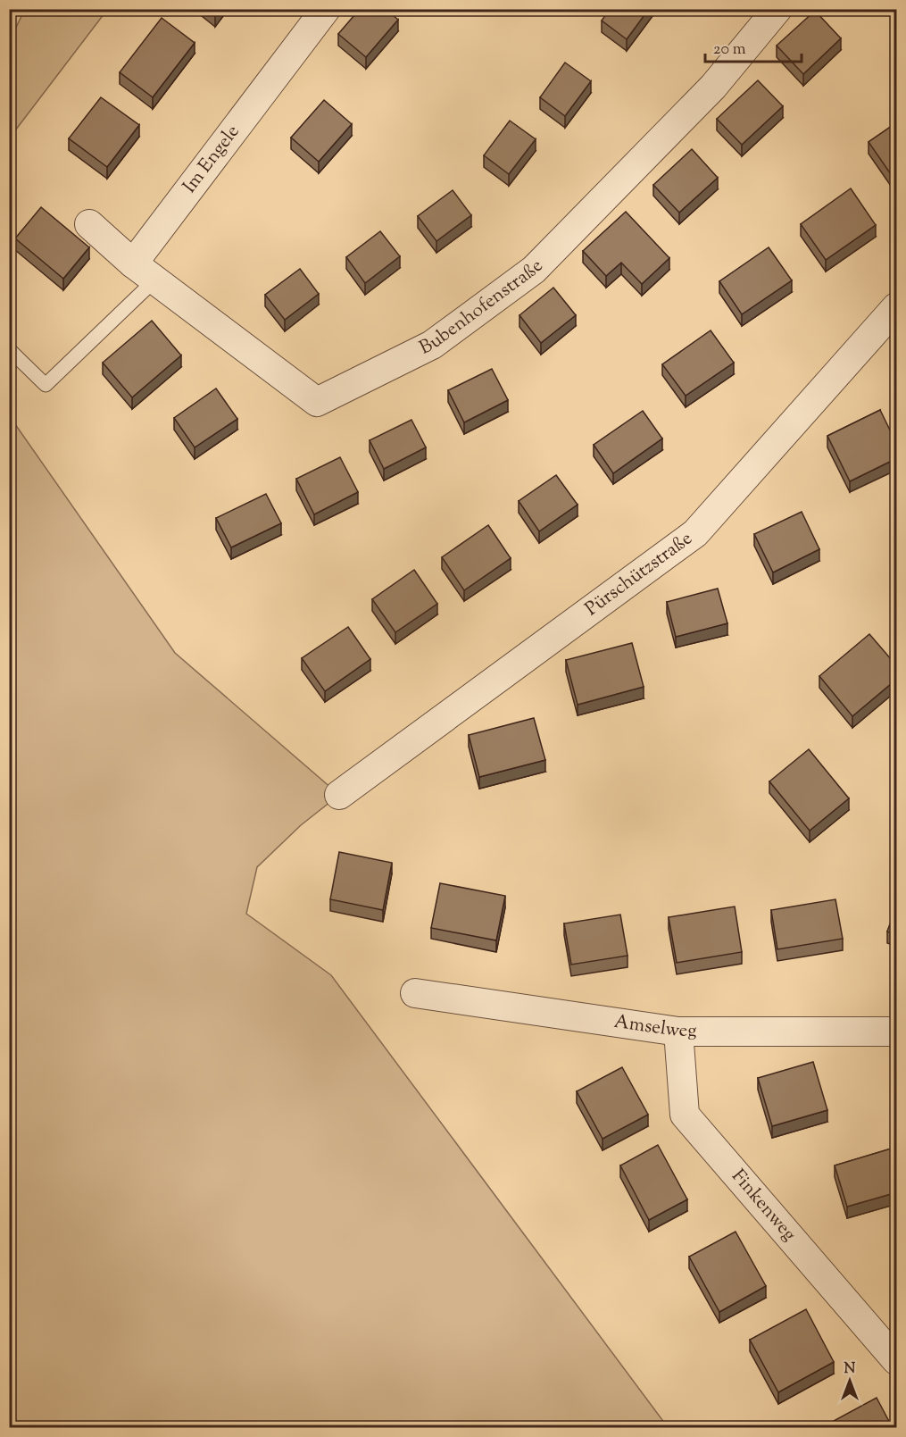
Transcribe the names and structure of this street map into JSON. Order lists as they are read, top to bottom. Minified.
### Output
{"streets":{"street":["Im Engele","Bubenhofenstraße","Pürschützstraße","Amselweg","Finkenweg"]},"crossings":[["Im Engele","Bubenhofenstraße"],["Amselweg","Finkenweg"]],"scale_bar":"20 m","north":"top"}
